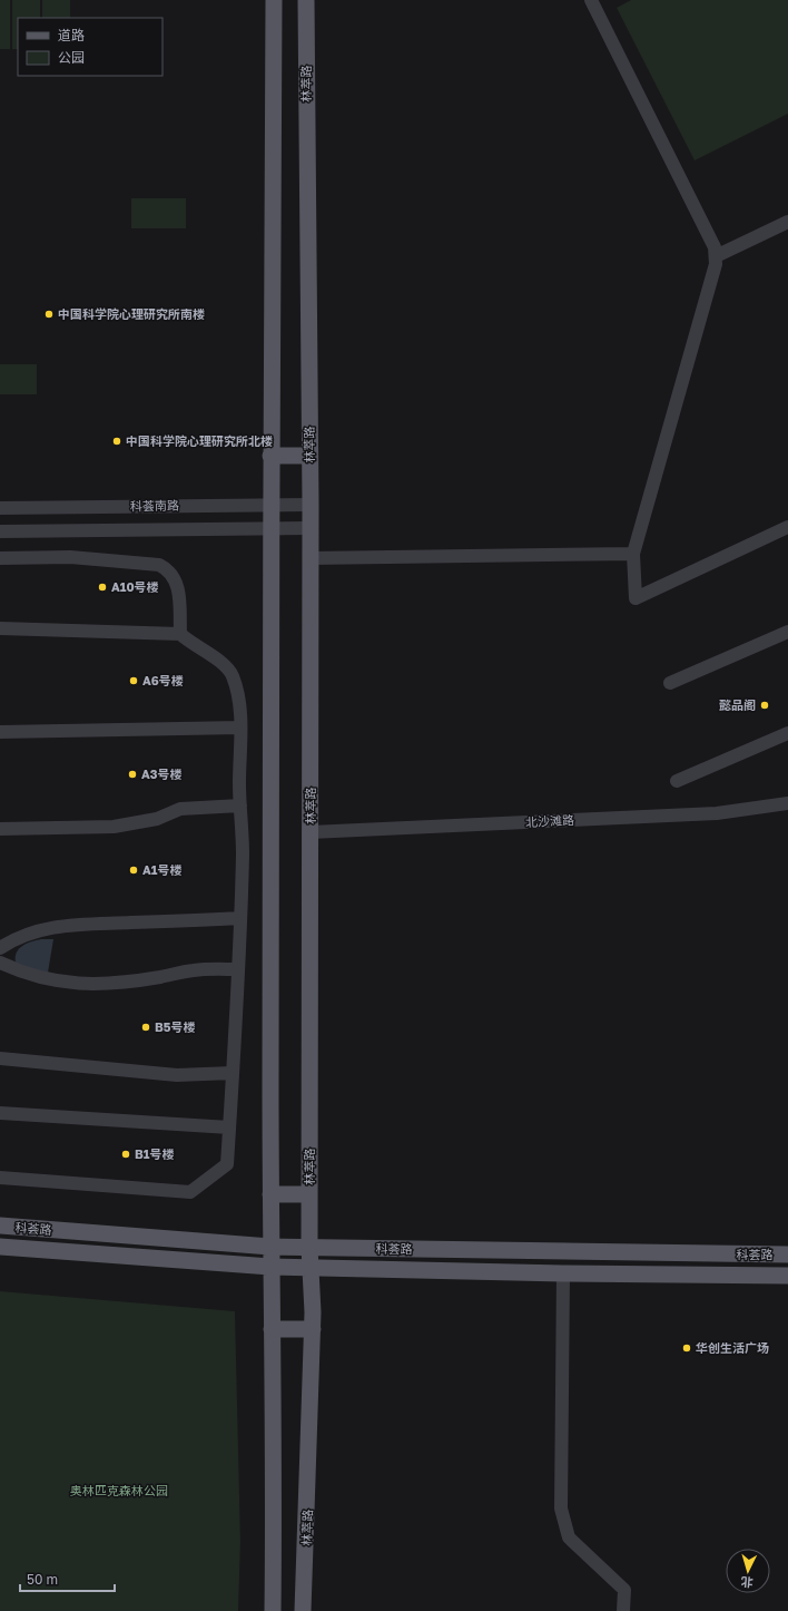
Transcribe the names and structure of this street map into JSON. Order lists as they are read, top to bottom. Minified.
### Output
{"streets":{"main road":["林萃路","科荟路"],"street":["科荟南路","北沙滩路"]},"crossings":[["林萃路","科荟南路"],["林萃路","北沙滩路"],["林萃路","科荟路"]],"parks":["奥林匹克森林公园"],"places":["中国科学院心理研究所南楼","中国科学院心理研究所北楼","A10号楼","A6号楼","懿品阁","A3号楼","A1号楼","B5号楼","B1号楼","华创生活广场"],"legend":["道路","公园"],"scale_bar":"50 m","north":"bottom"}
